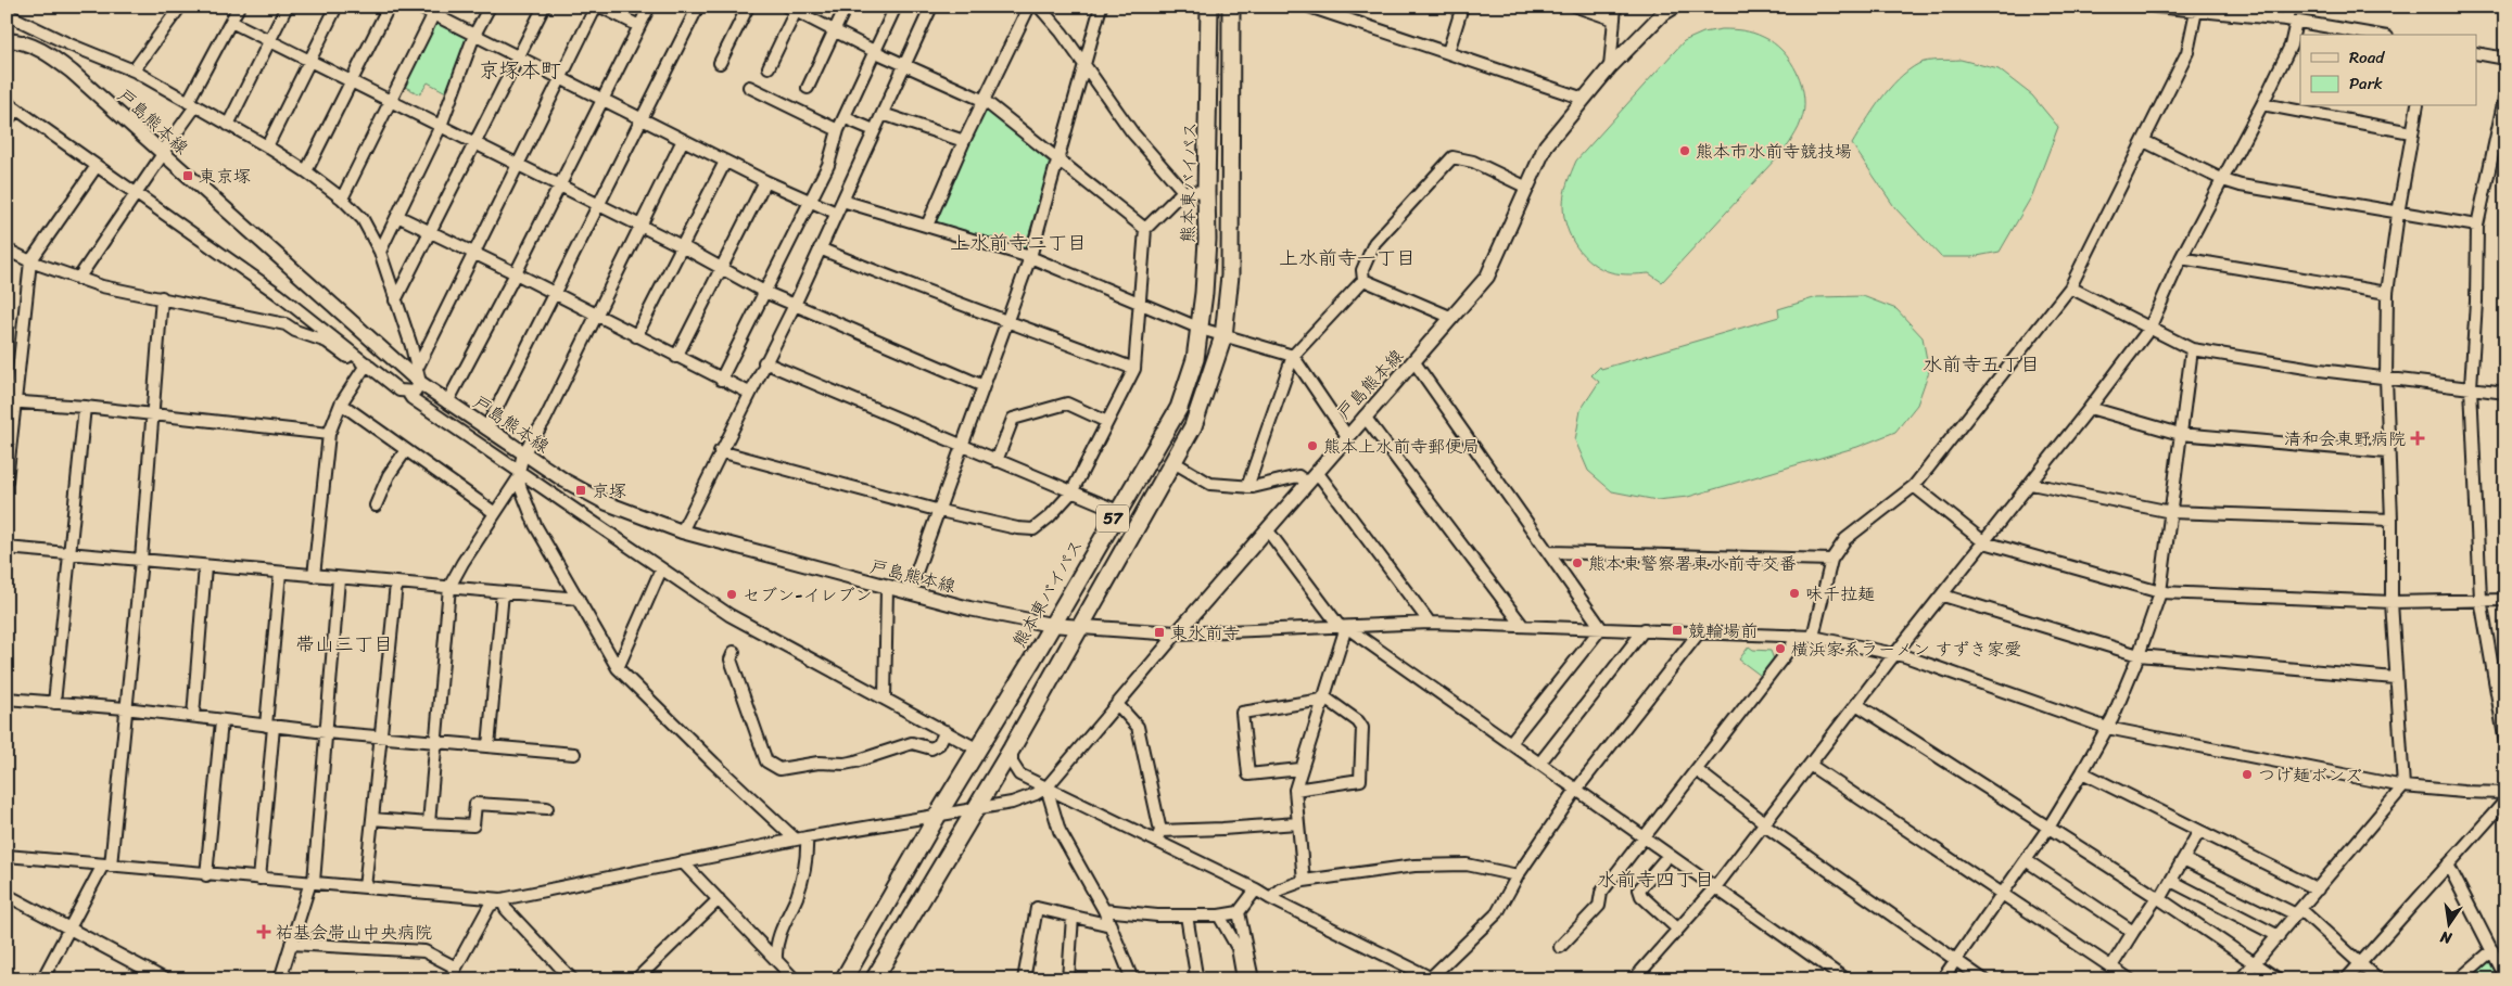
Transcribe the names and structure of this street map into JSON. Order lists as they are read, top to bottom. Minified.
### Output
{"streets":{"highway":["熊本東バイパス","57"],"main road":["戸島熊本線"]},"crossings":[["戸島熊本線","熊本東バイパス"],["戸島熊本線","57"]],"districts":["京塚本町","上水前寺二丁目","上水前寺一丁目","水前寺五丁目","帯山三丁目","水前寺四丁目"],"places":{"other":["熊本市水前寺競技場","熊本上水前寺郵便局","熊本東警察署東水前寺交番","味千拉麺","セブン-イレブン","横浜家系ラーメン すずき家愛","つけ麺ボンズ"],"transit":["東京塚","京塚","競輪場前","東水前寺"],"health":["清和会東野病院","祐基会帯山中央病院"]},"legend":["Road","Park"],"north":"bottom"}
